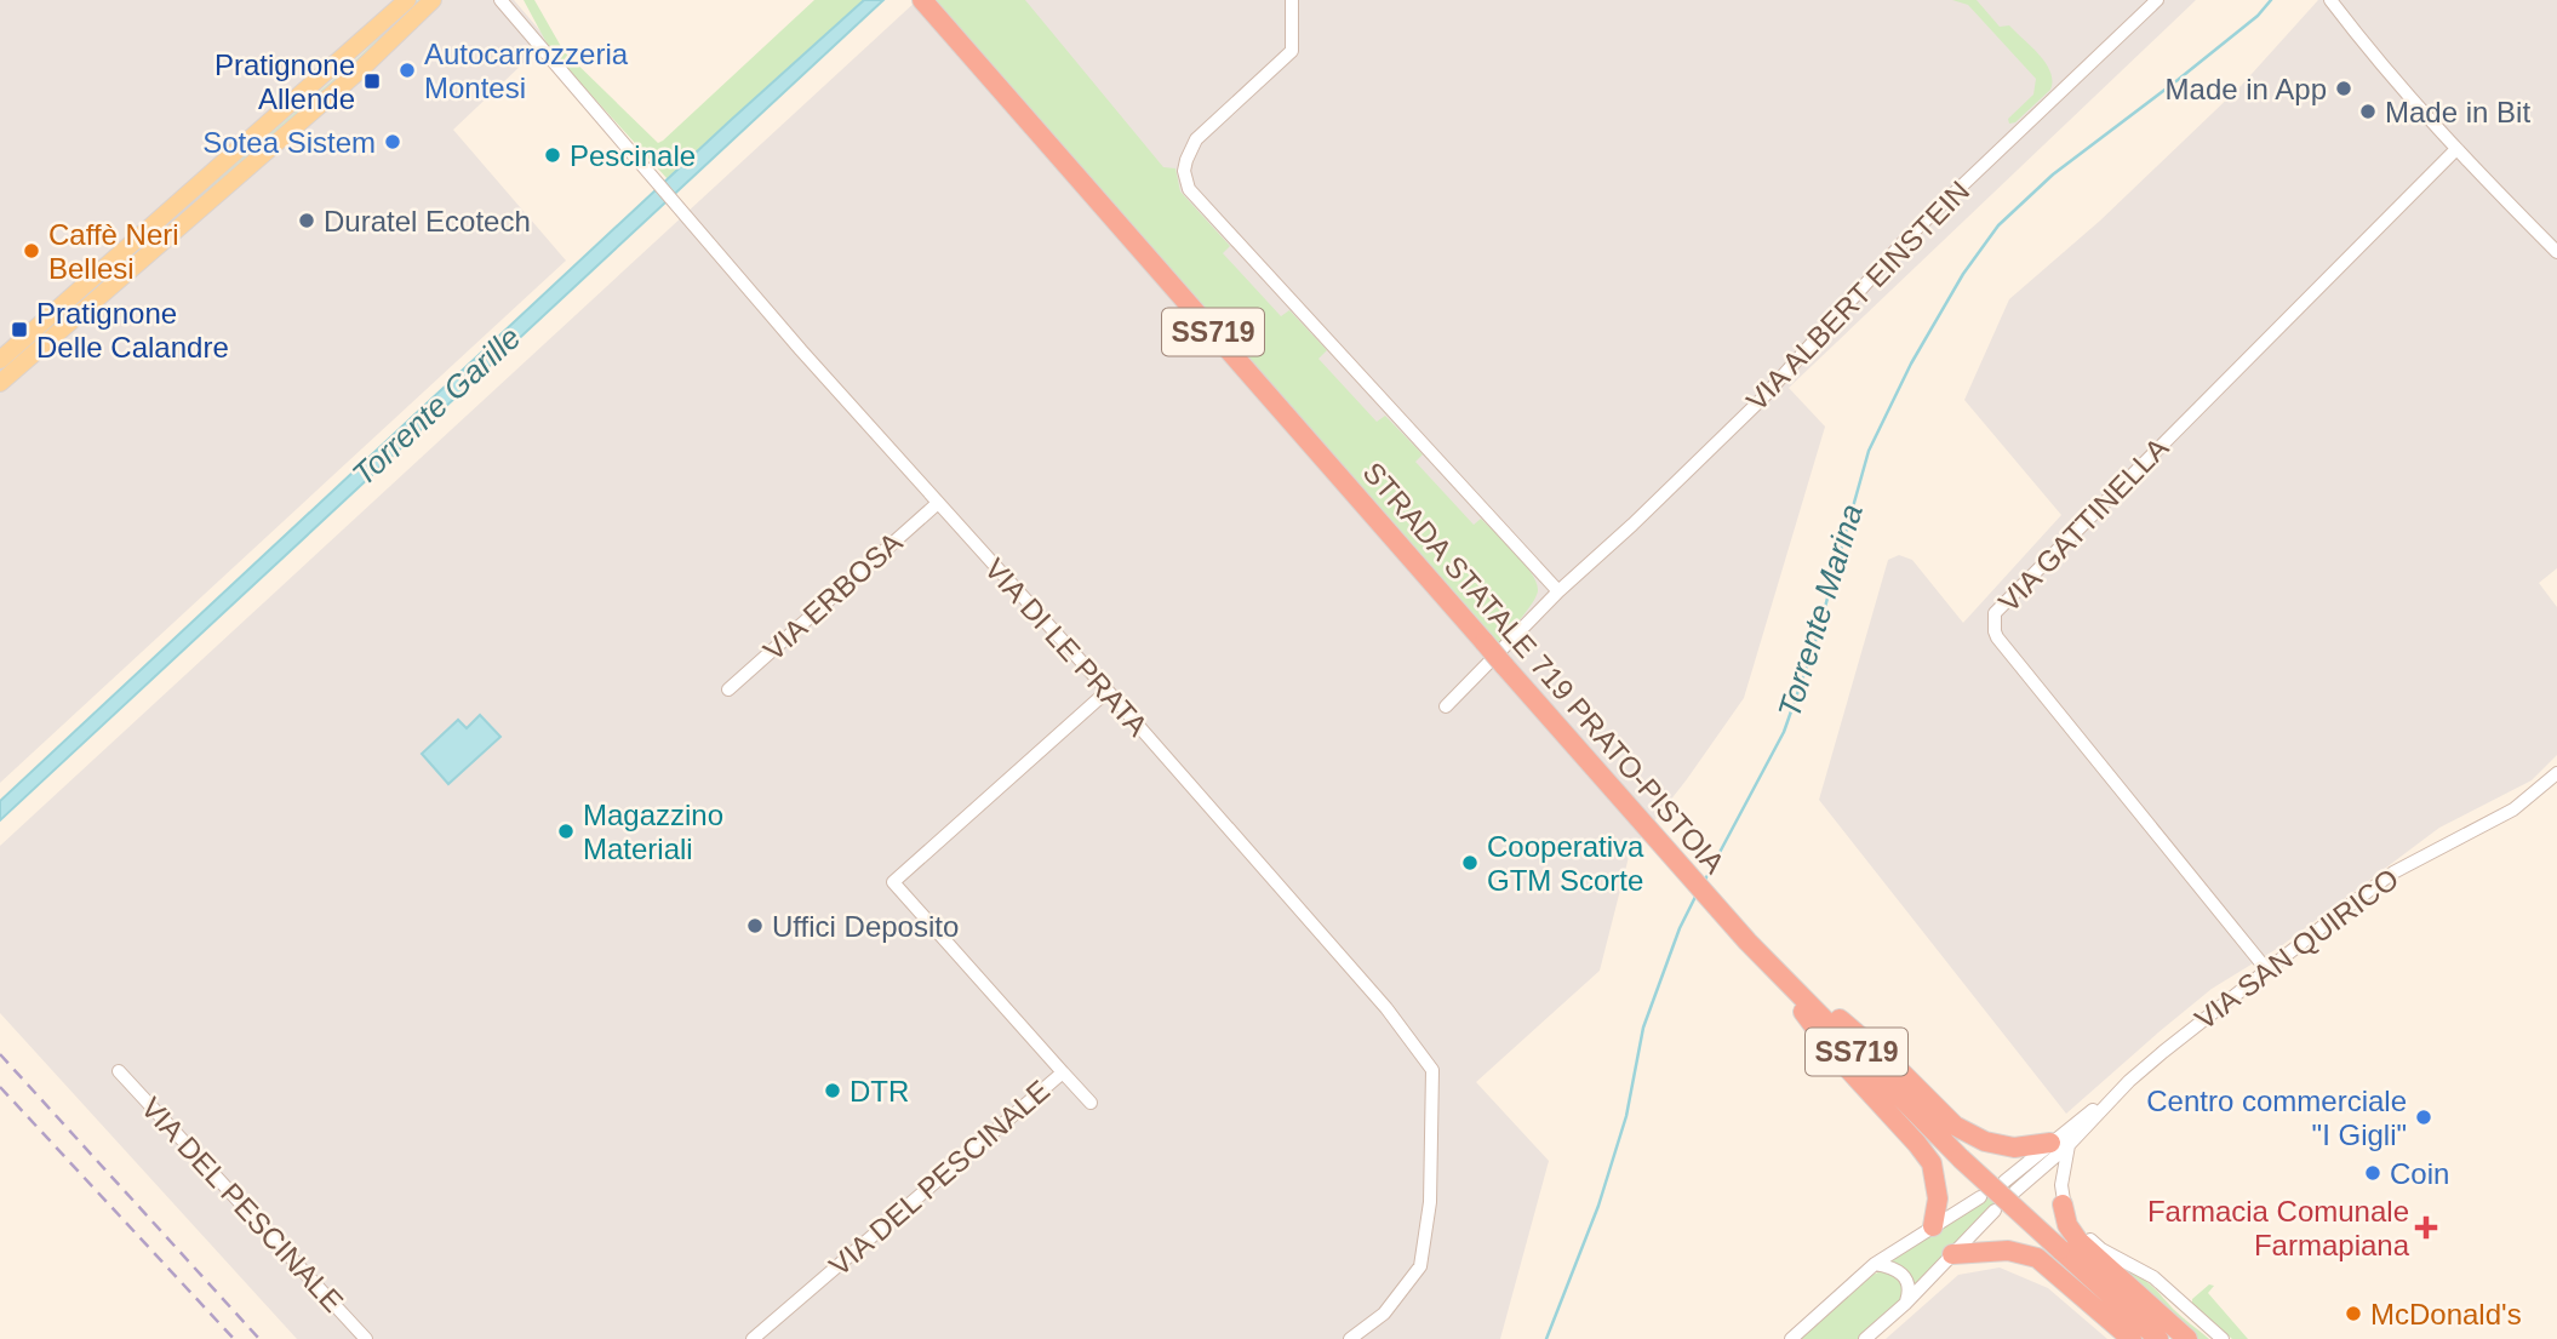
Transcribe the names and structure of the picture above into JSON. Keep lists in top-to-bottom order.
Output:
{
  "streets": {
    "highway": ["SS719", "STRADA STATALE 719 PRATO-PISTOIA"],
    "street": [
      "VIA ALBERT EINSTEIN",
      "VIA GATTINELLA",
      "VIA ERBOSA",
      "VIA DI LE PRATA",
      "VIA SAN QUIRICO",
      "VIA DEL PESCINALE"
    ]
  },
  "crossings": [
    ["VIA GATTINELLA", "VIA SAN QUIRICO"],
    ["VIA ERBOSA", "VIA DI LE PRATA"],
    ["VIA DI LE PRATA", "VIA DEL PESCINALE"]
  ],
  "water": ["Torrente Garille", "Torrente Marina"],
  "places": {
    "other": [
      "Autocarrozzeria Montesi",
      "Made in App",
      "Made in Bit",
      "Sotea Sistem",
      "Pescinale",
      "Duratel Ecotech",
      "Caffè Neri Bellesi",
      "Magazzino Materiali",
      "Cooperativa GTM Scorte",
      "Uffici Deposito",
      "DTR",
      "Centro commerciale \"I Gigli\"",
      "Coin",
      "McDonald's"
    ],
    "transit": ["Pratignone Allende", "Pratignone Delle Calandre"],
    "health": ["Farmacia Comunale Farmapiana"]
  }
}
